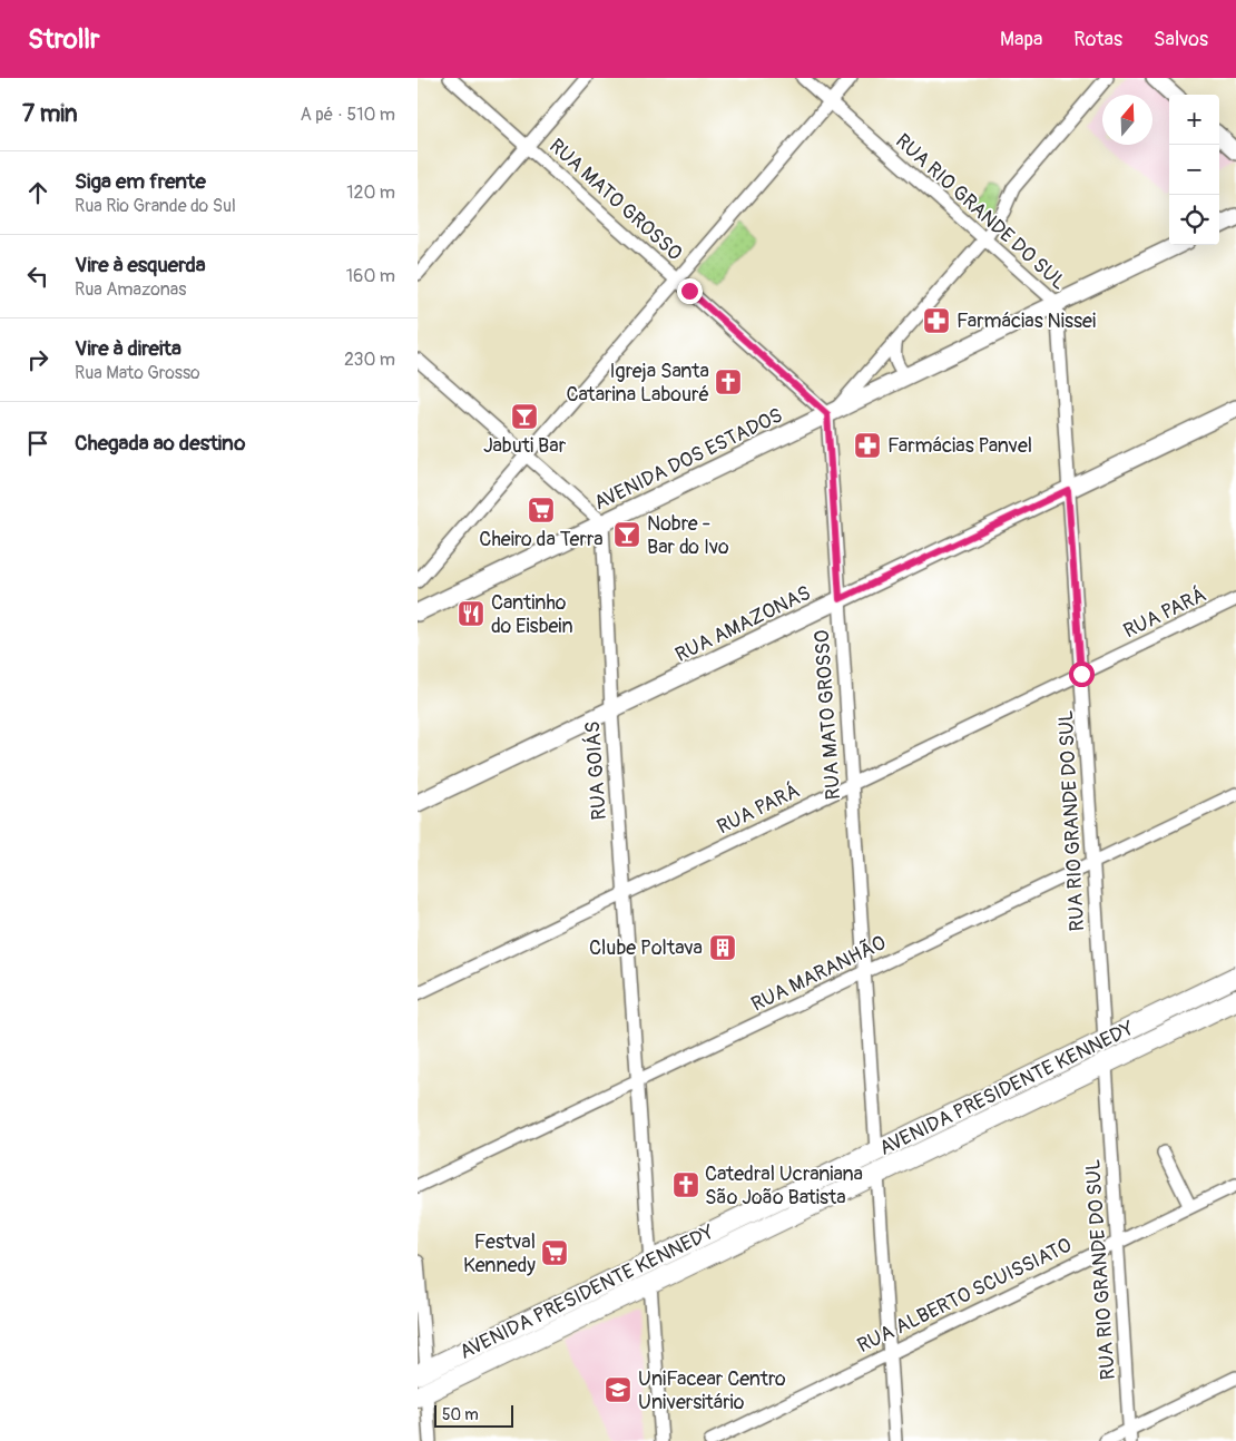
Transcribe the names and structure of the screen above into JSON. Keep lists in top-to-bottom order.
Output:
{
  "streets": {
    "main road": ["AVENIDA PRESIDENTE KENNEDY"],
    "street": [
      "RUA MATO GROSSO",
      "RUA RIO GRANDE DO SUL",
      "AVENIDA DOS ESTADOS",
      "RUA PARÁ",
      "RUA AMAZONAS",
      "RUA GOIÁS",
      "RUA MARANHÃO",
      "RUA ALBERTO SCUISSIATO"
    ]
  },
  "crossings": [
    ["RUA MATO GROSSO", "AVENIDA DOS ESTADOS"],
    ["RUA MATO GROSSO", "RUA PARÁ"],
    ["RUA MATO GROSSO", "RUA AMAZONAS"],
    ["RUA MATO GROSSO", "RUA MARANHÃO"],
    ["RUA MATO GROSSO", "AVENIDA PRESIDENTE KENNEDY"],
    ["RUA RIO GRANDE DO SUL", "AVENIDA DOS ESTADOS"],
    ["RUA RIO GRANDE DO SUL", "RUA PARÁ"],
    ["RUA RIO GRANDE DO SUL", "RUA AMAZONAS"],
    ["RUA RIO GRANDE DO SUL", "RUA MARANHÃO"],
    ["RUA RIO GRANDE DO SUL", "AVENIDA PRESIDENTE KENNEDY"],
    ["RUA RIO GRANDE DO SUL", "RUA ALBERTO SCUISSIATO"],
    ["AVENIDA DOS ESTADOS", "RUA GOIÁS"],
    ["RUA PARÁ", "RUA GOIÁS"],
    ["RUA AMAZONAS", "RUA GOIÁS"],
    ["RUA GOIÁS", "RUA MARANHÃO"],
    ["RUA GOIÁS", "AVENIDA PRESIDENTE KENNEDY"]
  ],
  "places": {
    "pharmacy": ["Farmácias Nissei", "Farmácias Panvel"],
    "church": ["Igreja Santa Catarina Labouré", "Catedral Ucraniana São João Batista"],
    "bar": ["Jabuti Bar", "Nobre - Bar do Ivo"],
    "supermarket": ["Cheiro da Terra", "Festval Kennedy"],
    "restaurant": ["Cantinho do Eisbein"],
    "building": ["Clube Poltava"],
    "school or university": ["UniFacear Centro Universitário"]
  },
  "scale_bar": "50 m",
  "north": "top",
  "page": {
    "header": "Strollr",
    "nav": ["Mapa", "Rotas", "Salvos"],
    "heading": ["7 min", "A pé · 510 m"],
    "map_buttons": ["+", "−"],
    "list": [
      ["Siga em frente", "Rua Rio Grande do Sul", "120 m"],
      ["Vire à esquerda", "Rua Amazonas", "160 m"],
      ["Vire à direita", "Rua Mato Grosso", "230 m"],
      "Chegada ao destino"
    ],
    "scale": "50 m"
  }
}
